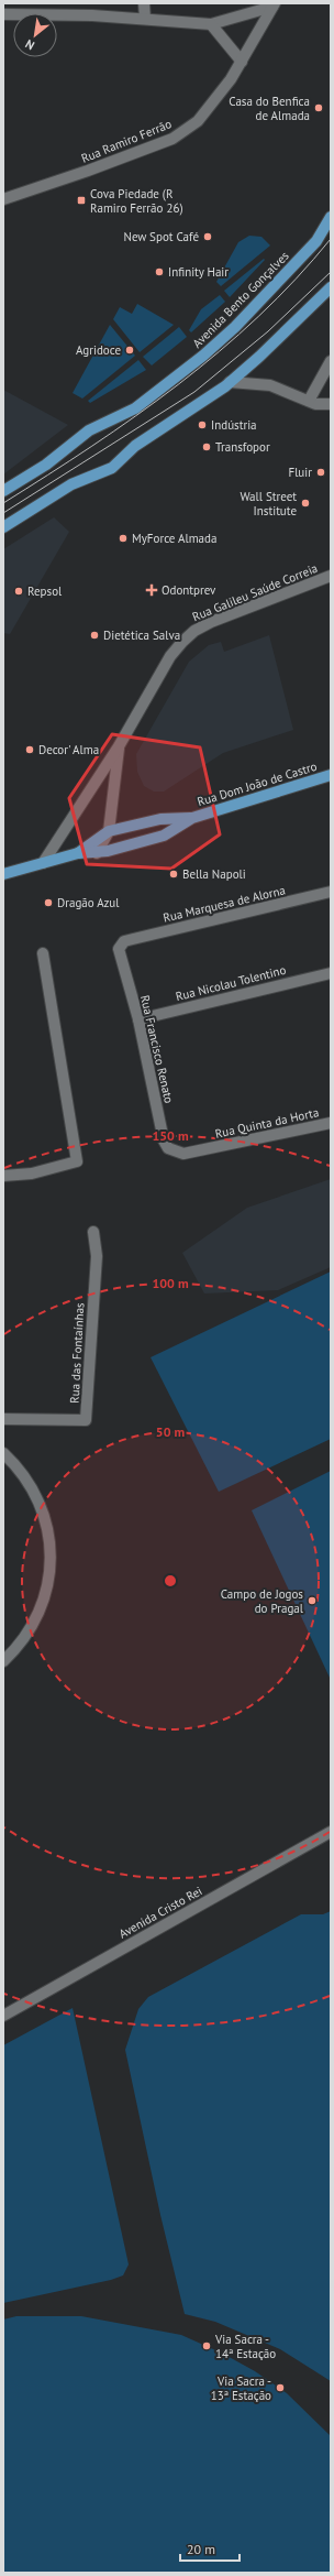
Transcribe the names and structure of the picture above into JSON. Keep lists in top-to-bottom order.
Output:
{
  "streets": {
    "main road": ["Avenida Bento Gonçalves", "Rua Dom João de Castro"],
    "street": [
      "Rua Ramiro Ferrão",
      "Rua Galileu Saúde Correia",
      "Rua Marquesa de Alorna",
      "Rua Nicolau Tolentino",
      "Rua Francisco Renato",
      "Rua Quinta da Horta",
      "Rua das Fontaínhas",
      "Avenida Cristo Rei"
    ]
  },
  "crossings": [
    ["Rua Galileu Saúde Correia", "Rua Dom João de Castro"],
    ["Rua Marquesa de Alorna", "Rua Francisco Renato"],
    ["Rua Nicolau Tolentino", "Rua Francisco Renato"],
    ["Rua Francisco Renato", "Rua Quinta da Horta"]
  ],
  "places": {
    "other": [
      "Casa do Benfica de Almada",
      "New Spot Café",
      "Infinity Hair",
      "Agridoce",
      "Indústria",
      "Transfopor",
      "Fluir",
      "Wall Street Institute",
      "MyForce Almada",
      "Repsol",
      "Dietética Salva",
      "Decor' Alma",
      "Bella Napoli",
      "Dragão Azul",
      "Campo de Jogos do Pragal",
      "Via Sacra - 14ª Estação",
      "Via Sacra - 13ª Estação"
    ],
    "transit": ["Cova Piedade (R Ramiro Ferrão 26)"],
    "health": ["Odontprev"]
  },
  "scale_bar": "20 m",
  "north": "bottom left",
  "rings": ["150 m", "100 m", "50 m"]
}
